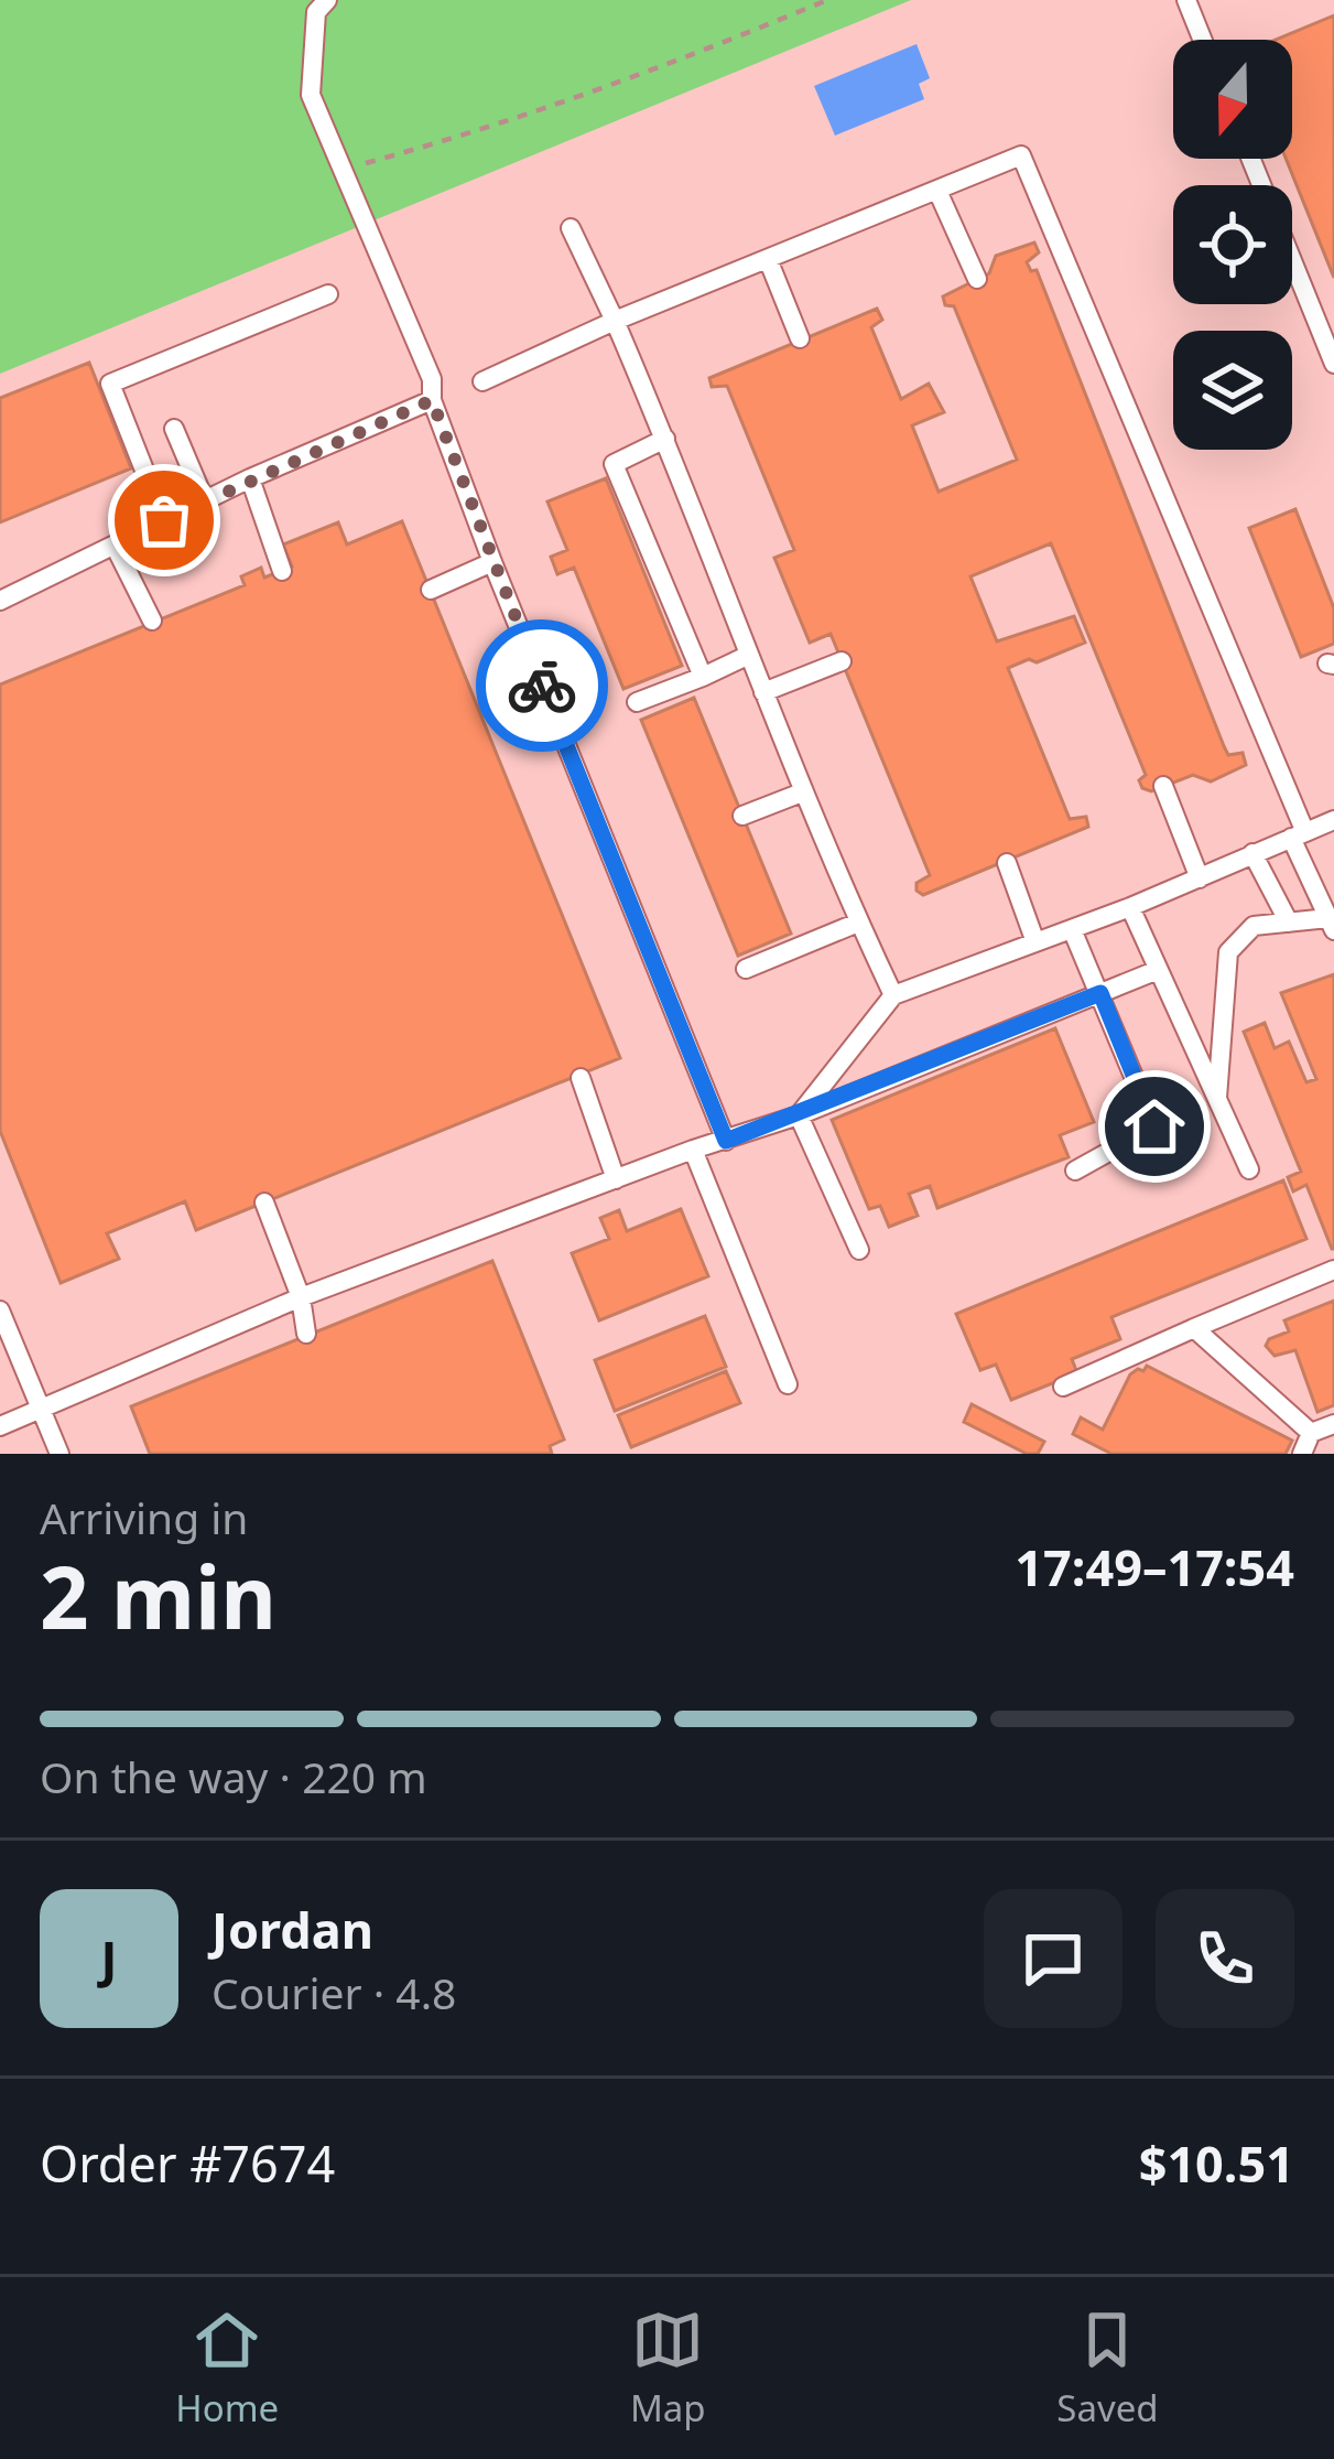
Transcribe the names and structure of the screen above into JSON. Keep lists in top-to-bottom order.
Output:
{
  "north": "bottom",
  "page": {
    "heading": ["2 min", "Arriving in", "17:49–17:54"],
    "panel": [
      "Jordan",
      "Courier · 4.8",
      "Order #7674",
      "$10.51"
    ],
    "bar": "On the way · 220 m",
    "round": "J",
    "tabs": ["Home", "Map", "Saved"]
  }
}
